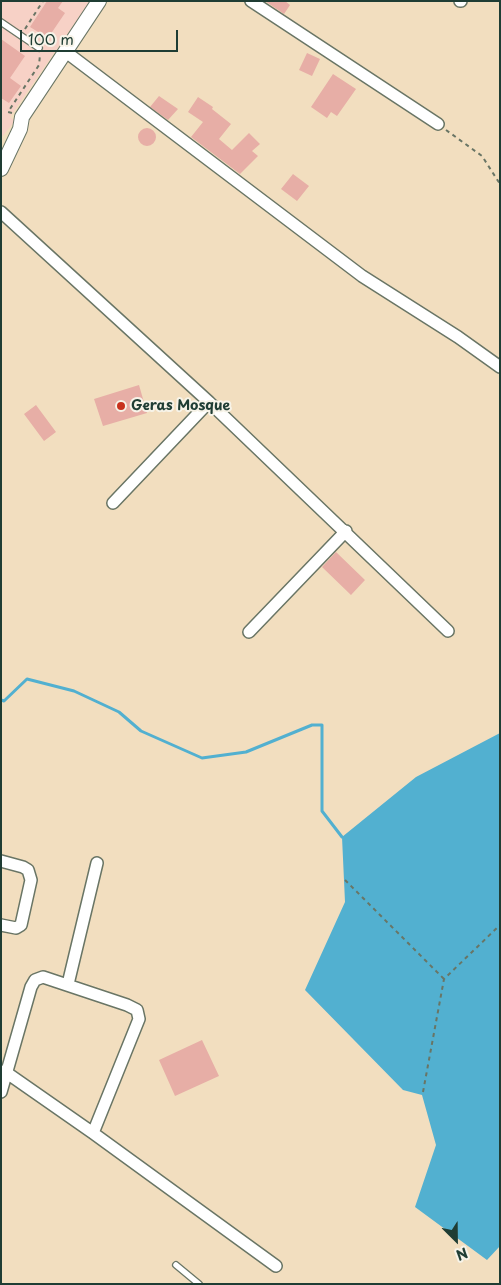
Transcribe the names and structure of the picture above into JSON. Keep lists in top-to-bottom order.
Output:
{
  "places": ["Geras Mosque"],
  "scale_bar": "100 m",
  "north": "bottom right"
}
